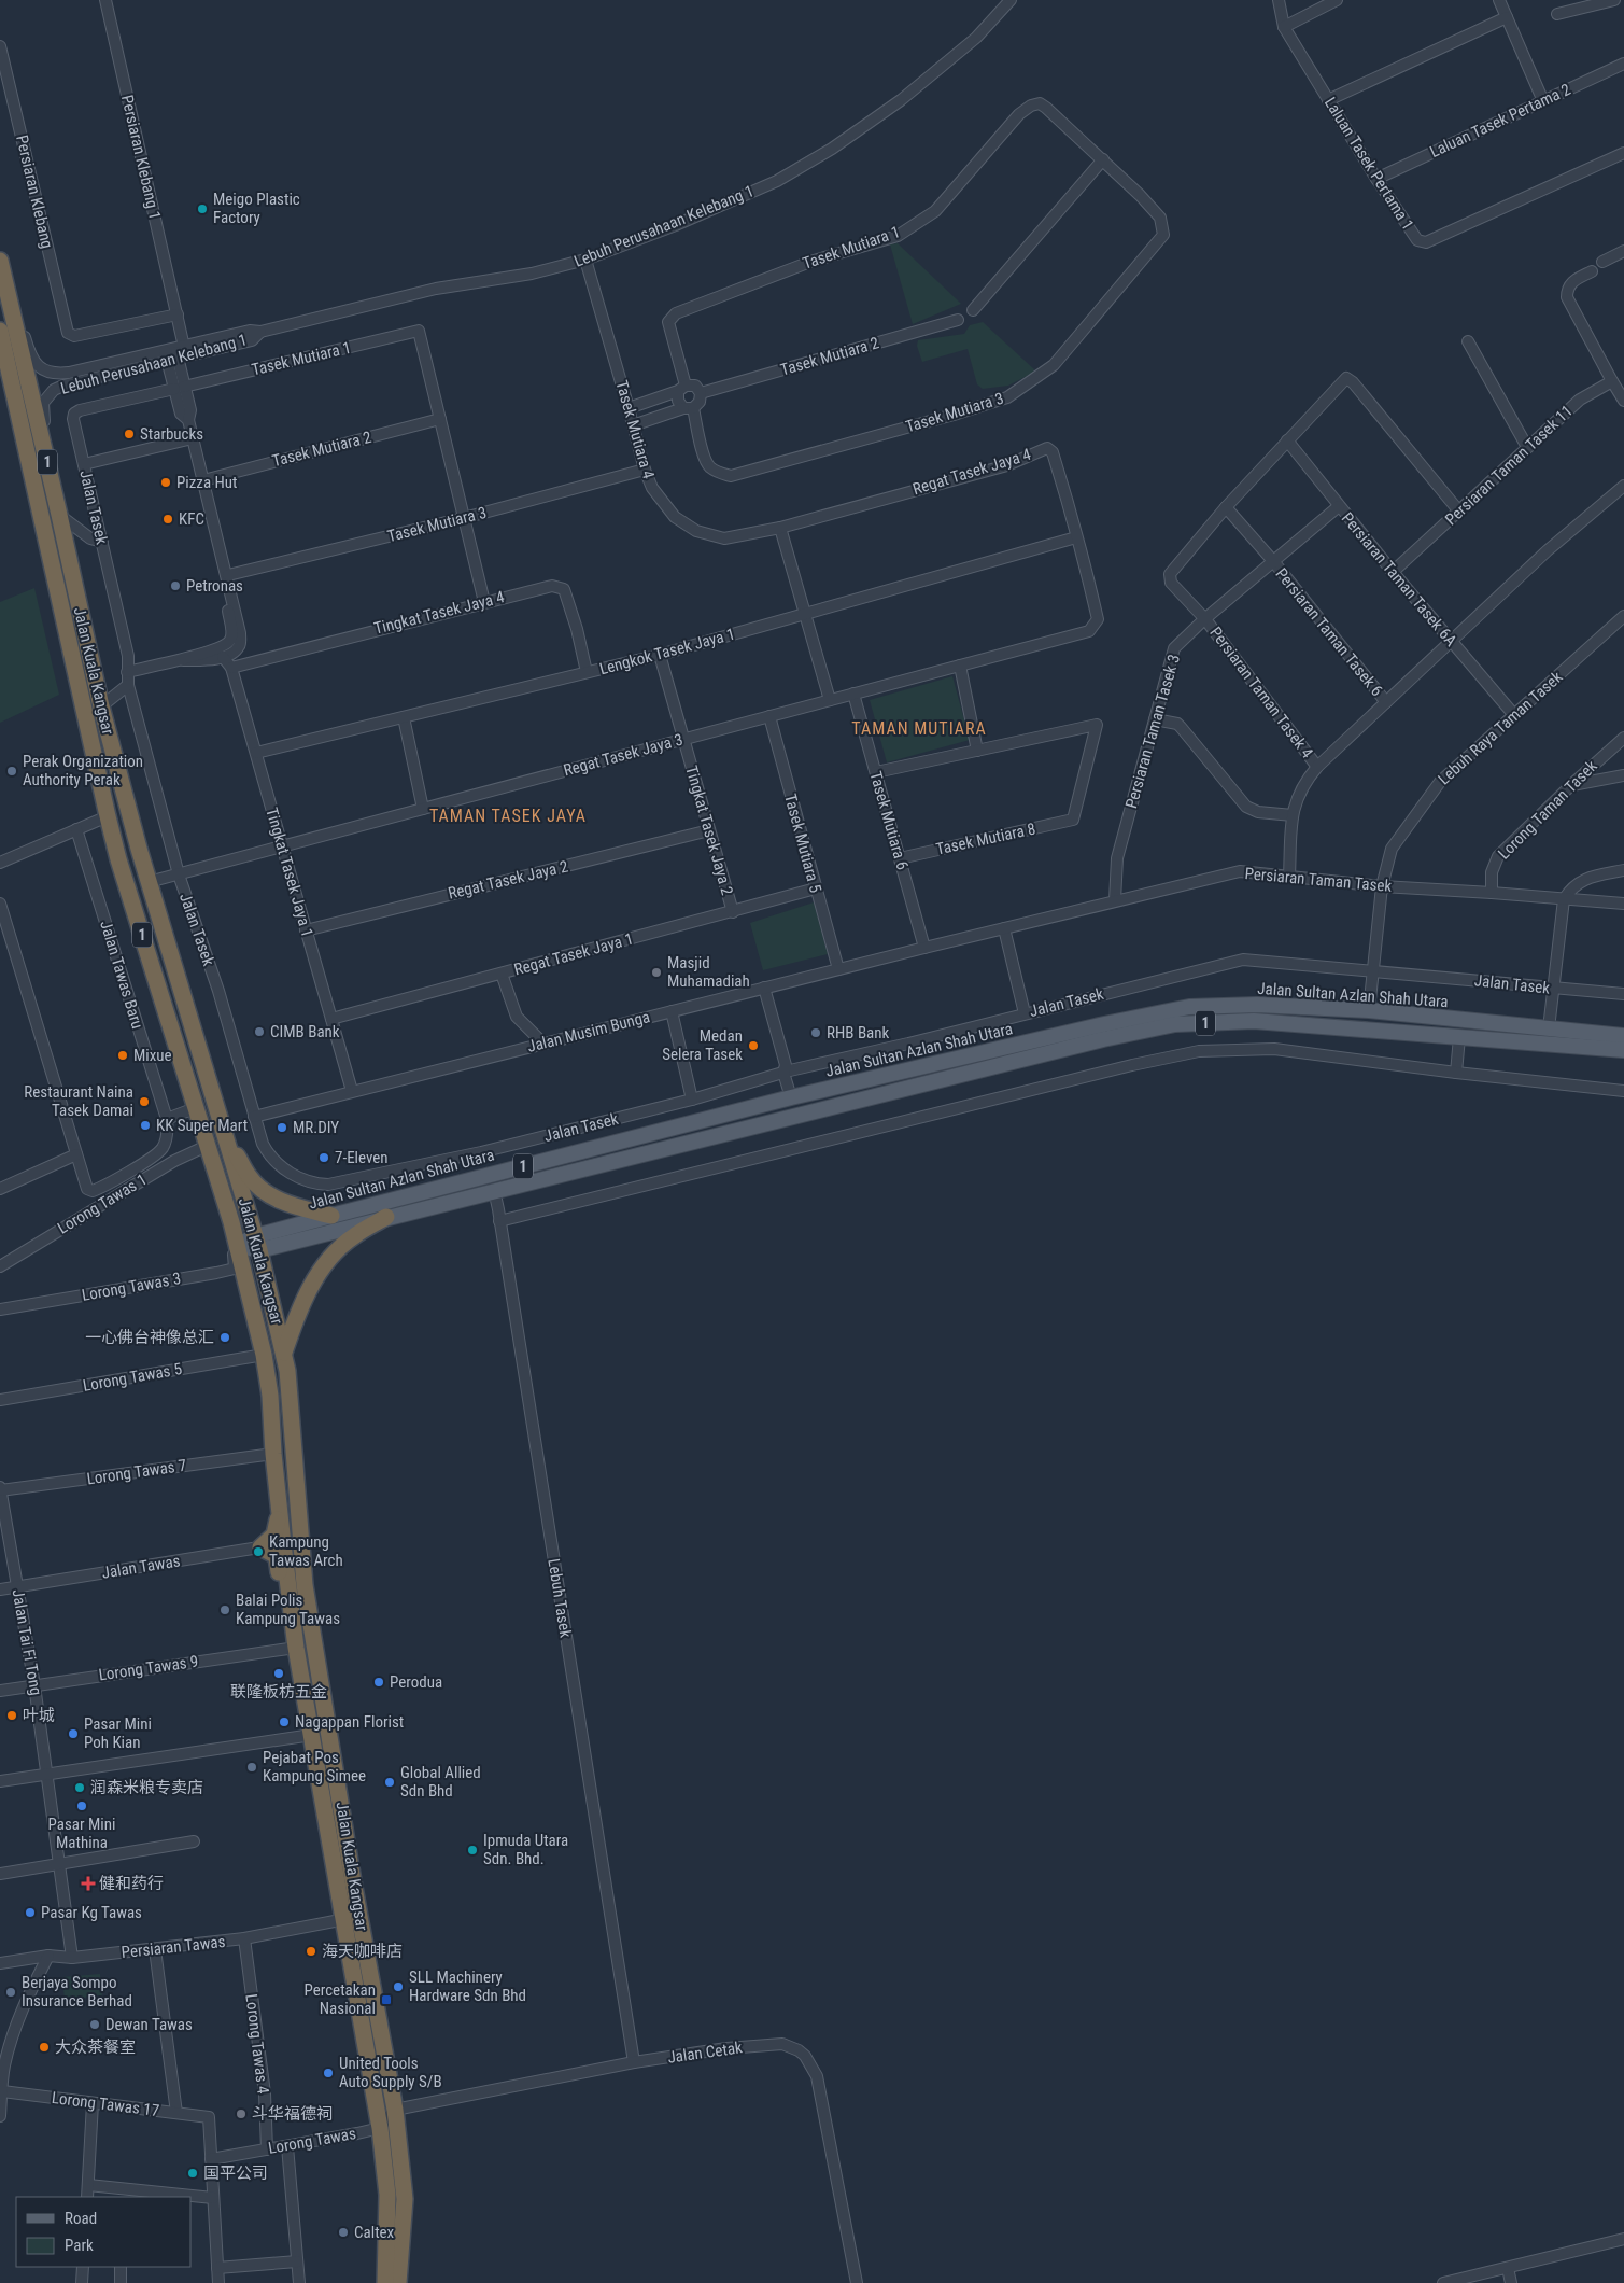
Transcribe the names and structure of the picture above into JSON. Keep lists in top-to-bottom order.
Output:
{
  "streets": {
    "highway": ["1", "Jalan Kuala Kangsar"],
    "main road": ["Jalan Sultan Azlan Shah Utara"],
    "street": [
      "Laluan Tasek Pertama 2",
      "Persiaran Klebang 1",
      "Laluan Tasek Pertama 1",
      "Persiaran Klebang",
      "Lebuh Perusahaan Kelebang 1",
      "Tasek Mutiara 1",
      "Tasek Mutiara 2",
      "Tasek Mutiara 3",
      "Tasek Mutiara 4",
      "Persiaran Taman Tasek 11",
      "Regat Tasek Jaya 4",
      "Jalan Tasek",
      "Persiaran Taman Tasek 6A",
      "Tingkat Tasek Jaya 4",
      "Persiaran Taman Tasek 6",
      "Lengkok Tasek Jaya 1",
      "Persiaran Taman Tasek 4",
      "Lebuh Raya Taman Tasek",
      "Persiaran Taman Tasek 3",
      "Regat Tasek Jaya 3",
      "Lorong Taman Tasek",
      "Tasek Mutiara 6",
      "Tingkat Tasek Jaya 2",
      "Tasek Mutiara 8",
      "Tasek Mutiara 5",
      "Tingkat Tasek Jaya 1",
      "Regat Tasek Jaya 2",
      "Persiaran Taman Tasek",
      "Regat Tasek Jaya 1",
      "Jalan Tawas Baru",
      "Jalan Musim Bunga",
      "Lorong Tawas 1",
      "Lorong Tawas 3",
      "Lorong Tawas 5",
      "Lorong Tawas 7",
      "Jalan Tawas",
      "Lebuh Tasek",
      "Jalan Tai Fi Tong",
      "Lorong Tawas 9",
      "Persiaran Tawas",
      "Lorong Tawas 4",
      "Jalan Cetak",
      "Lorong Tawas 17",
      "Lorong Tawas"
    ]
  },
  "crossings": [
    ["Laluan Tasek Pertama 2", "Laluan Tasek Pertama 1"],
    ["Persiaran Klebang 1", "Persiaran Klebang"],
    ["Persiaran Klebang 1", "Lebuh Perusahaan Kelebang 1"],
    ["Persiaran Klebang 1", "Tasek Mutiara 1"],
    ["Lebuh Perusahaan Kelebang 1", "Tasek Mutiara 4"],
    ["Lebuh Perusahaan Kelebang 1", "Jalan Kuala Kangsar"],
    ["Tasek Mutiara 1", "Tasek Mutiara 2"],
    ["Tasek Mutiara 1", "Tasek Mutiara 3"],
    ["Tasek Mutiara 1", "Jalan Tasek"],
    ["Tasek Mutiara 2", "Tasek Mutiara 3"],
    ["Tasek Mutiara 3", "Tasek Mutiara 4"],
    ["Tasek Mutiara 4", "Regat Tasek Jaya 4"],
    ["Persiaran Taman Tasek 11", "Persiaran Taman Tasek 6A"],
    ["Regat Tasek Jaya 4", "Lengkok Tasek Jaya 1"],
    ["Regat Tasek Jaya 4", "Regat Tasek Jaya 3"],
    ["Jalan Tasek", "Lebuh Raya Taman Tasek"],
    ["Jalan Tasek", "Regat Tasek Jaya 3"],
    ["Jalan Tasek", "Jalan Musim Bunga"],
    ["Persiaran Taman Tasek 6A", "Lebuh Raya Taman Tasek"],
    ["Persiaran Taman Tasek 6A", "Persiaran Taman Tasek 3"],
    ["Tingkat Tasek Jaya 4", "Lengkok Tasek Jaya 1"],
    ["Tingkat Tasek Jaya 4", "Tingkat Tasek Jaya 1"],
    ["Persiaran Taman Tasek 6", "Persiaran Taman Tasek 4"],
    ["Persiaran Taman Tasek 6", "Persiaran Taman Tasek 3"],
    ["Lengkok Tasek Jaya 1", "Tingkat Tasek Jaya 2"],
    ["Lengkok Tasek Jaya 1", "Tingkat Tasek Jaya 1"],
    ["Jalan Kuala Kangsar", "Regat Tasek Jaya 3"],
    ["Jalan Kuala Kangsar", "Jalan Sultan Azlan Shah Utara"],
    ["Jalan Kuala Kangsar", "Lorong Tawas 1"],
    ["Jalan Kuala Kangsar", "Lorong Tawas 3"],
    ["Jalan Kuala Kangsar", "Lorong Tawas 5"],
    ["Jalan Kuala Kangsar", "Lorong Tawas 7"],
    ["Jalan Kuala Kangsar", "Jalan Tawas"],
    ["Jalan Kuala Kangsar", "Lorong Tawas 9"],
    ["Jalan Kuala Kangsar", "Persiaran Tawas"],
    ["Jalan Kuala Kangsar", "Jalan Cetak"],
    ["Jalan Kuala Kangsar", "Lorong Tawas"],
    ["Persiaran Taman Tasek 4", "Persiaran Taman Tasek 3"],
    ["Lebuh Raya Taman Tasek", "Persiaran Taman Tasek"],
    ["Lebuh Raya Taman Tasek", "Jalan Sultan Azlan Shah Utara"],
    ["Persiaran Taman Tasek 3", "Persiaran Taman Tasek"],
    ["Regat Tasek Jaya 3", "Tasek Mutiara 6"],
    ["Regat Tasek Jaya 3", "Tingkat Tasek Jaya 2"],
    ["Regat Tasek Jaya 3", "Tasek Mutiara 5"],
    ["Regat Tasek Jaya 3", "Tingkat Tasek Jaya 1"],
    ["Lorong Taman Tasek", "Persiaran Taman Tasek"],
    ["Tasek Mutiara 6", "Tasek Mutiara 8"],
    ["Tasek Mutiara 6", "Persiaran Taman Tasek"],
    ["Tasek Mutiara 6", "Jalan Musim Bunga"],
    ["Tingkat Tasek Jaya 2", "Regat Tasek Jaya 2"],
    ["Tingkat Tasek Jaya 2", "Regat Tasek Jaya 1"],
    ["Tasek Mutiara 5", "Regat Tasek Jaya 1"],
    ["Tasek Mutiara 5", "Jalan Musim Bunga"],
    ["Tingkat Tasek Jaya 1", "Regat Tasek Jaya 2"],
    ["Tingkat Tasek Jaya 1", "Regat Tasek Jaya 1"],
    ["Tingkat Tasek Jaya 1", "Jalan Musim Bunga"],
    ["Persiaran Taman Tasek", "Jalan Musim Bunga"],
    ["Jalan Sultan Azlan Shah Utara", "Lorong Tawas 3"],
    ["Jalan Sultan Azlan Shah Utara", "Lebuh Tasek"],
    ["Lorong Tawas 7", "Jalan Tai Fi Tong"],
    ["Jalan Tawas", "Jalan Tai Fi Tong"],
    ["Lebuh Tasek", "Jalan Cetak"],
    ["Jalan Tai Fi Tong", "Lorong Tawas 9"],
    ["Jalan Tai Fi Tong", "Persiaran Tawas"],
    ["Persiaran Tawas", "Lorong Tawas 4"],
    ["Lorong Tawas 4", "Lorong Tawas"],
    ["Lorong Tawas 17", "Lorong Tawas"]
  ],
  "districts": ["TAMAN MUTIARA", "TAMAN TASEK JAYA"],
  "places": {
    "other": [
      "Meigo Plastic Factory",
      "Starbucks",
      "Pizza Hut",
      "KFC",
      "Petronas",
      "Perak Organization Authority Perak",
      "Masjid Muhamadiah",
      "CIMB Bank",
      "RHB Bank",
      "Medan Selera Tasek",
      "Mixue",
      "Restaurant Naina Tasek Damai",
      "KK Super Mart",
      "MR.DIY",
      "7-Eleven",
      "一心佛台神像总汇",
      "Kampung Tawas Arch",
      "Balai Polis Kampung Tawas",
      "联隆板枋五金",
      "Perodua",
      "叶城",
      "Nagappan Florist",
      "Pasar Mini Poh Kian",
      "Pejabat Pos Kampung Simee",
      "Global Allied Sdn Bhd",
      "润森米粮专卖店",
      "Pasar Mini Mathina",
      "Ipmuda Utara Sdn. Bhd.",
      "Pasar Kg Tawas",
      "海天咖啡店",
      "SLL Machinery Hardware Sdn Bhd",
      "Berjaya Sompo Insurance Berhad",
      "Dewan Tawas",
      "大众茶餐室",
      "United Tools Auto Supply S/B",
      "斗华福德祠",
      "国平公司",
      "Caltex"
    ],
    "health": ["健和药行"],
    "transit": ["Percetakan Nasional"]
  },
  "legend": ["Road", "Park"]
}
